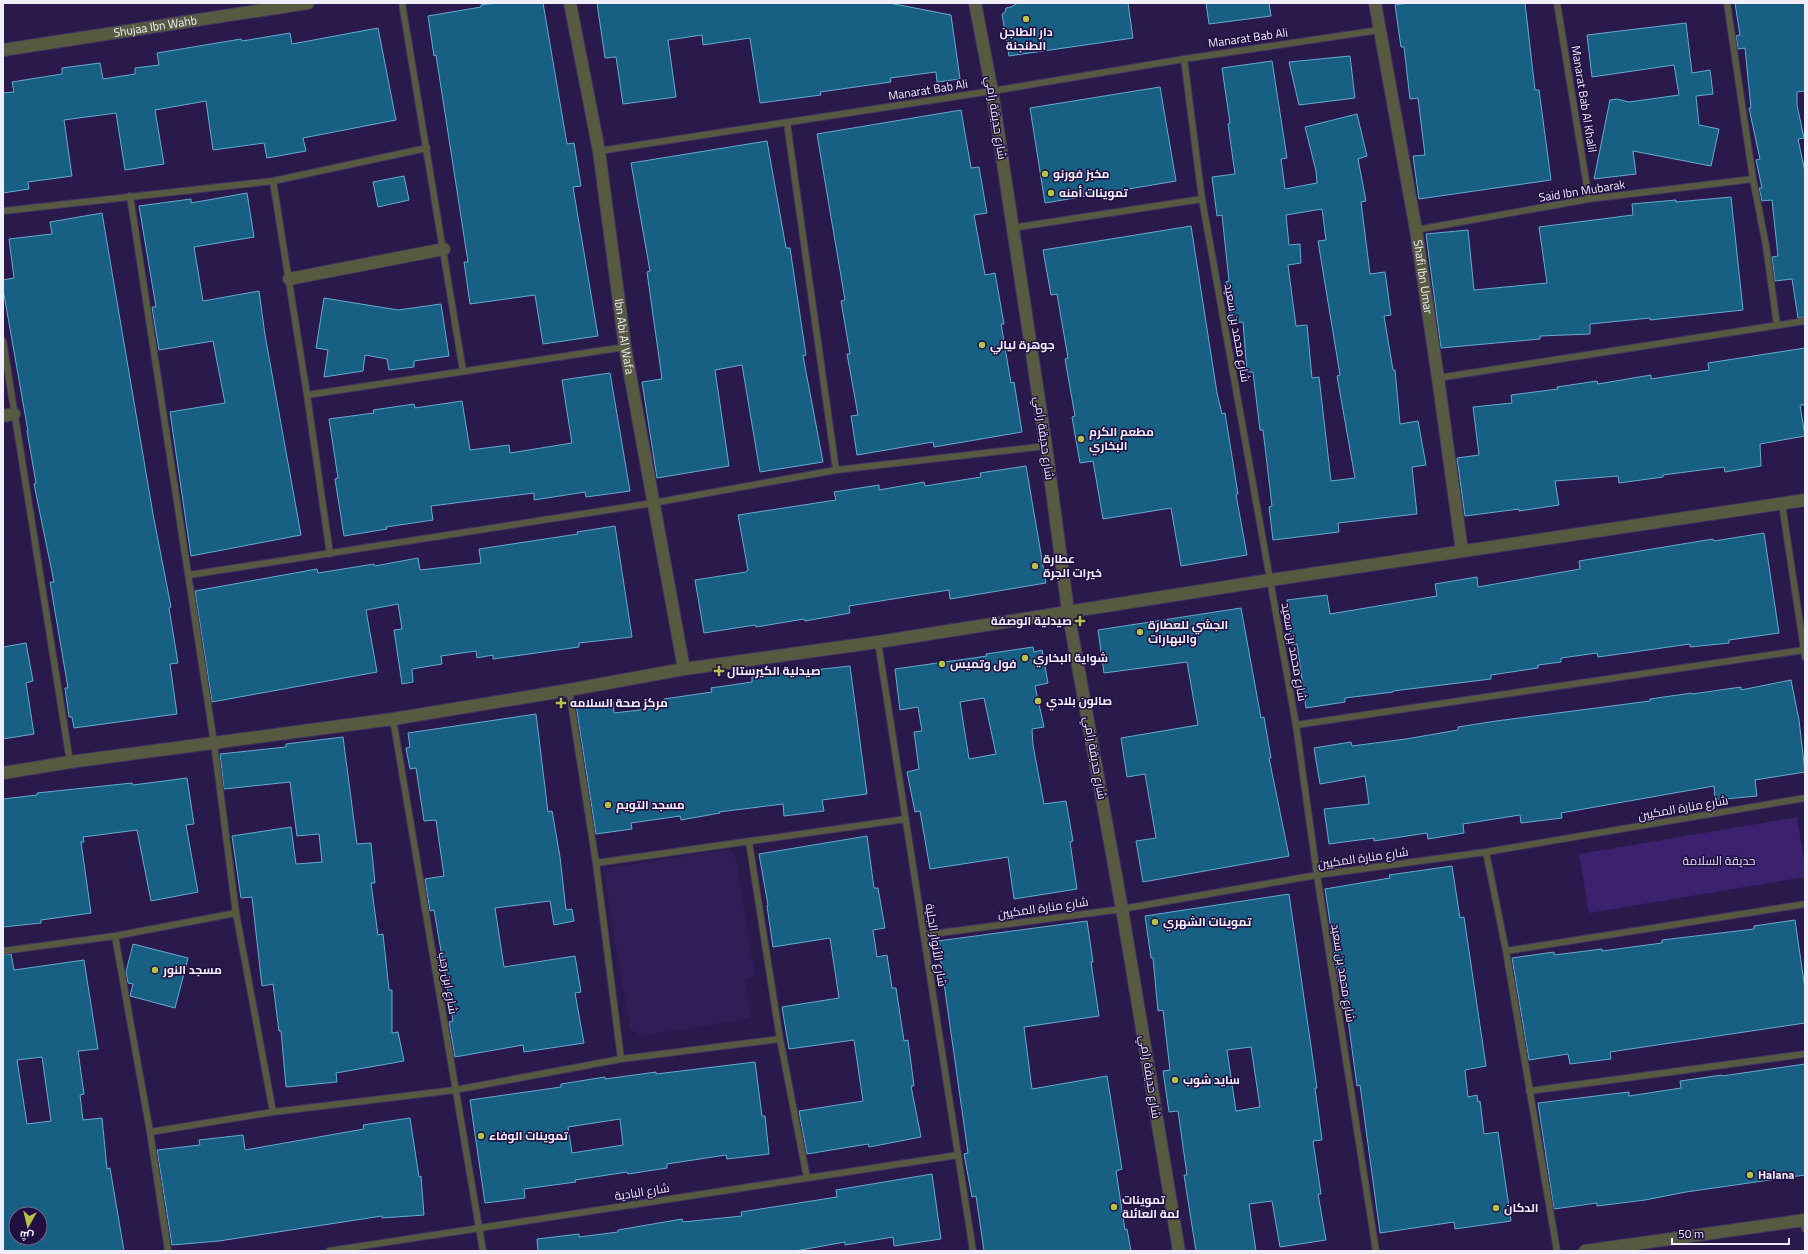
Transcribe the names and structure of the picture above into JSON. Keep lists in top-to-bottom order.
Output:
{
  "streets": {
    "street": [
      "Shujaa Ibn Wahb",
      "شارع حديقة رامي",
      "Shafi Ibn Umar",
      "Ibn Abi Al Wafa"
    ],
    "lane": [
      "Manarat Bab Ali",
      "Manarat Bab Al Khalil",
      "Said Ibn Mubarak",
      "شارع محمد بن سعيد",
      "شارع منارة المكيين",
      "شارع الأنوار الجلية",
      "شارع ابن رجب",
      "شارع البادية"
    ]
  },
  "crossings": [
    ["Manarat Bab Ali", "شارع حديقة رامي"],
    ["Manarat Bab Ali", "Shafi Ibn Umar"],
    ["Manarat Bab Ali", "شارع محمد بن سعيد"],
    ["Manarat Bab Ali", "Ibn Abi Al Wafa"],
    ["Manarat Bab Al Khalil", "Said Ibn Mubarak"],
    ["شارع حديقة رامي", "شارع منارة المكيين"],
    ["Said Ibn Mubarak", "Shafi Ibn Umar"],
    ["شارع محمد بن سعيد", "شارع منارة المكيين"],
    ["شارع منارة المكيين", "شارع الأنوار الجلية"],
    ["شارع الأنوار الجلية", "شارع البادية"],
    ["شارع ابن رجب", "شارع البادية"]
  ],
  "parks": ["حديقة السلامة"],
  "places": {
    "other": [
      "دار الطاجن الطنجنة",
      "مخبز فورنو",
      "تموينات أمنه",
      "جوهرة ليالي",
      "مطعم الكرم البخاري",
      "عطارة خيرات الجرة",
      "الجشي للعطارة والبهارات",
      "شواية البخاري",
      "فول وتميس",
      "صالون بلادي",
      "مسجد التويم",
      "تموينات الشهري",
      "مسجد النور",
      "سايد شوب",
      "تموينات الوفاء",
      "Halana",
      "تموينات لمة العائلة",
      "الدكان"
    ],
    "health": ["صيدلية الوصفة", "صيدلية الكيرستال", "مركز صحة السلامه"]
  },
  "scale_bar": "50 m",
  "north": "bottom"
}
